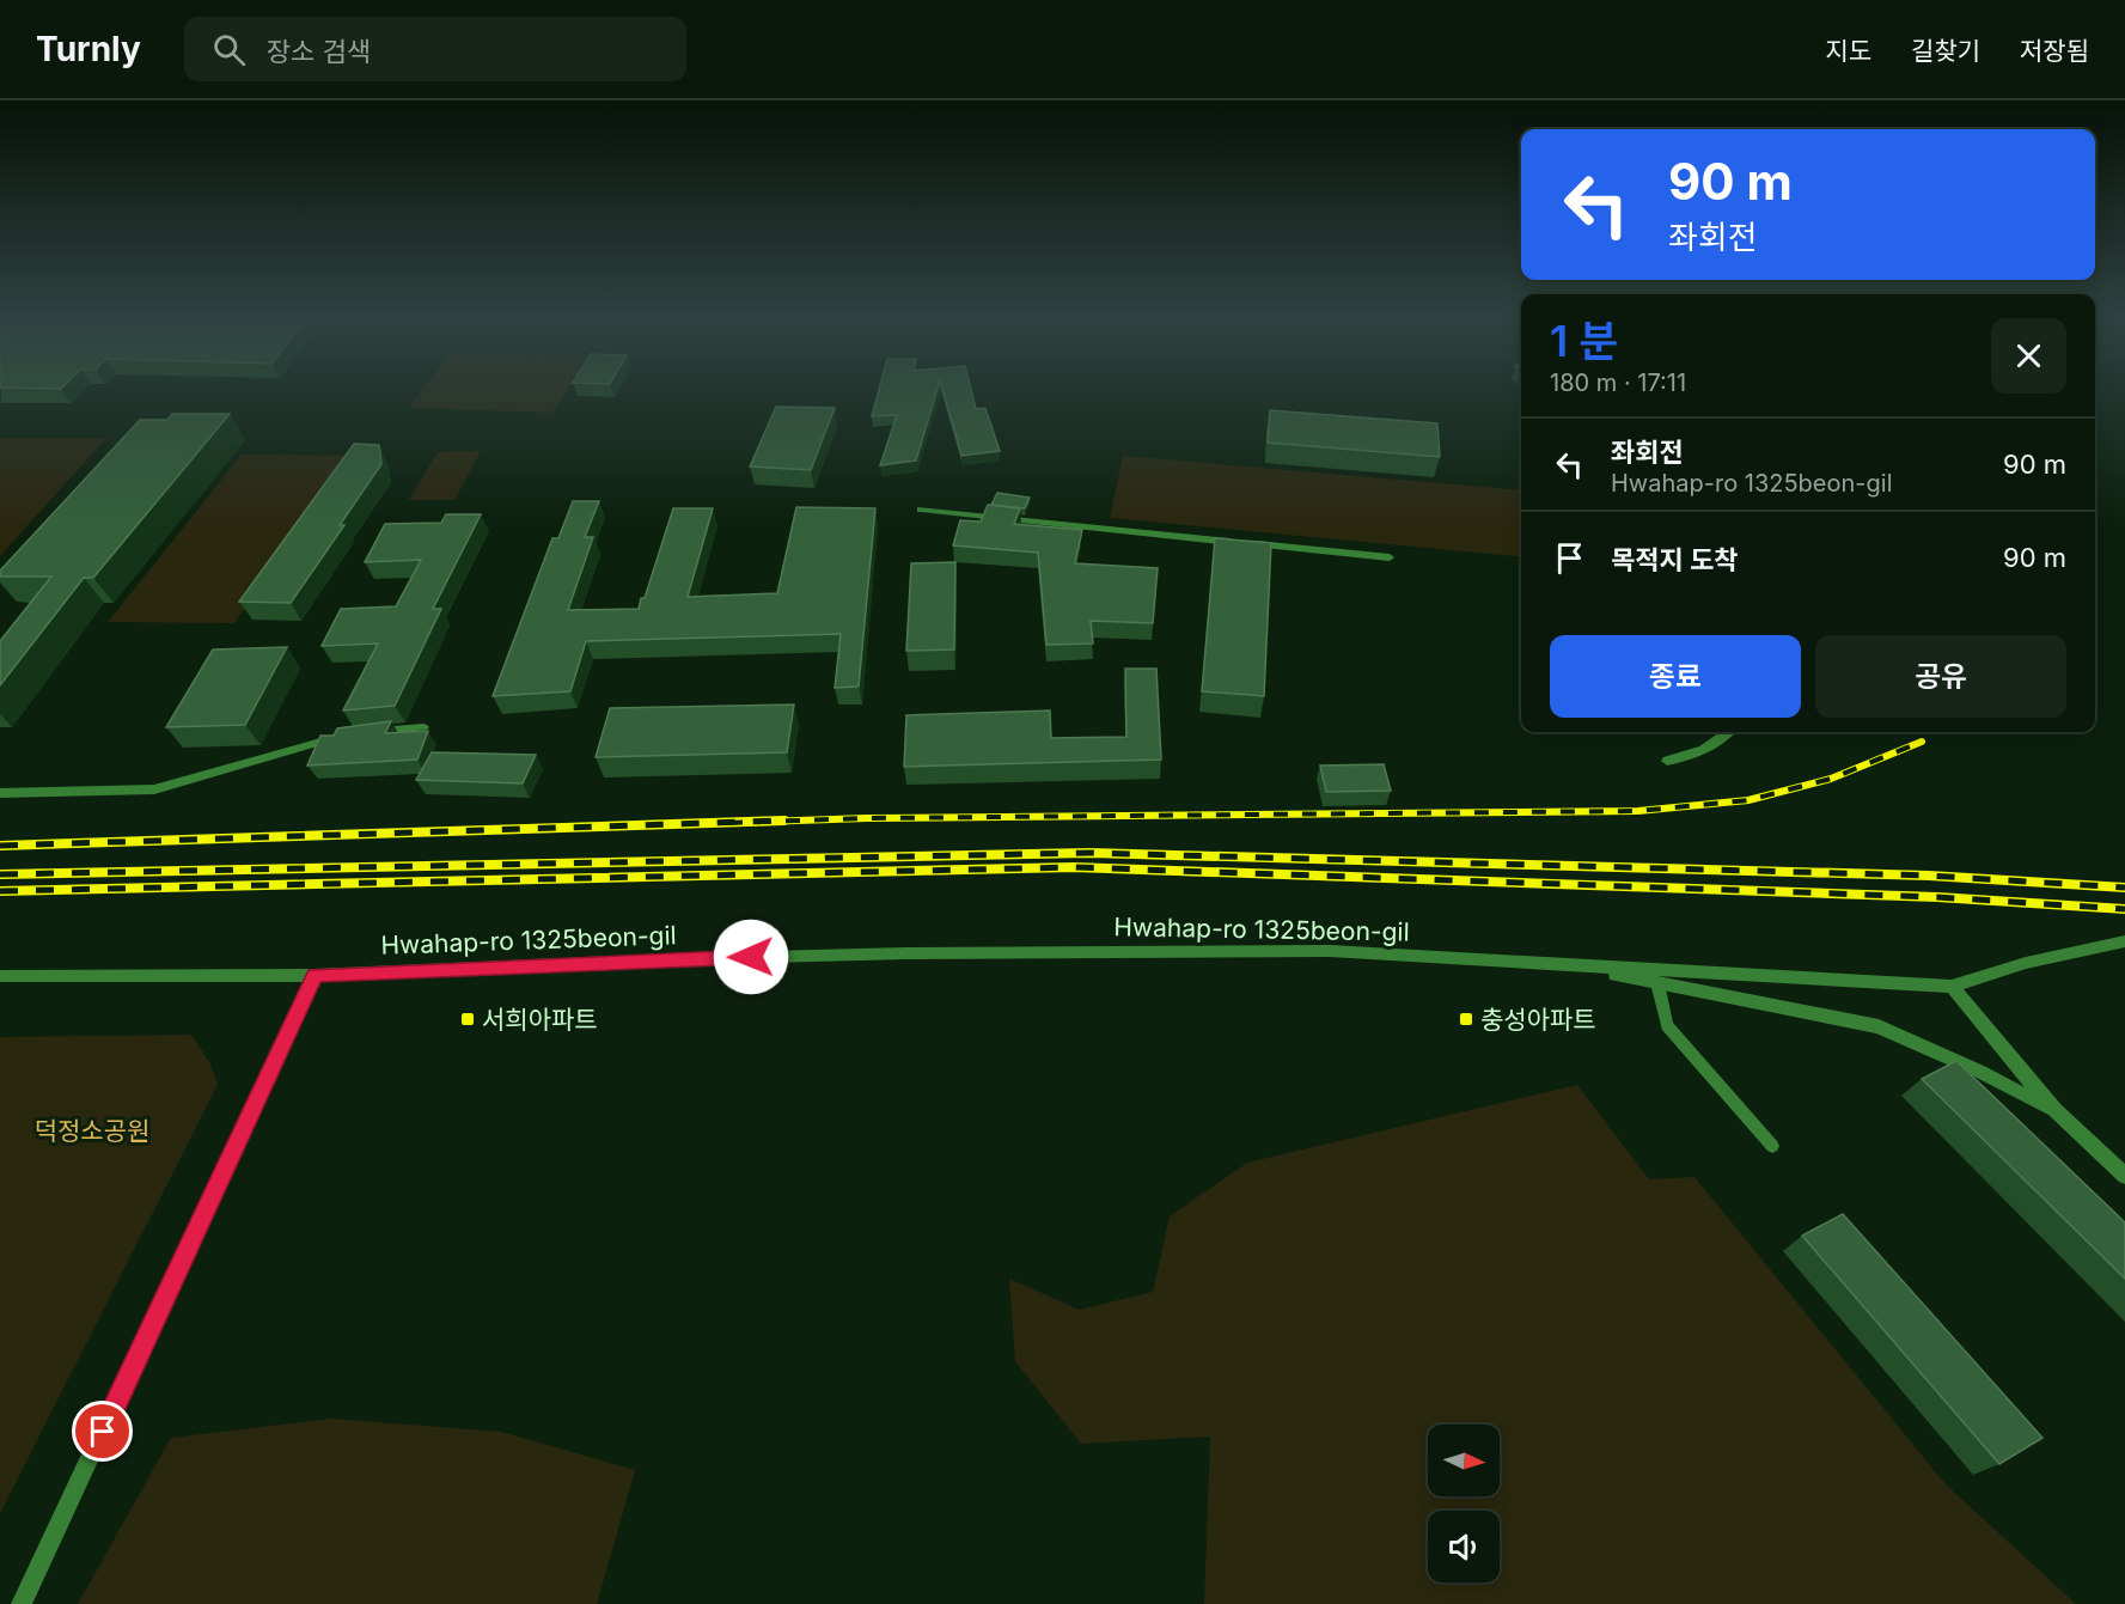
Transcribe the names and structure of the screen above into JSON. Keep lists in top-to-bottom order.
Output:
{
  "streets": {
    "street": ["Hwahap-ro 1325beon-gil"]
  },
  "parks": ["덕정소공원"],
  "places": {
    "transit": ["서희아파트", "충성아파트"]
  },
  "north": "right",
  "page": {
    "header": "Turnly",
    "search": "장소 검색",
    "nav": ["지도", "길찾기", "저장됨"],
    "turn": ["90 m", "좌회전"],
    "heading": ["1 분", "180 m · 17:11"],
    "list": [
      {
        "name": "좌회전",
        "note": "Hwahap-ro 1325beon-gil",
        "value": "90 m"
      },
      {
        "name": "목적지 도착",
        "value": "90 m"
      }
    ],
    "buttons": ["종료", "공유"]
  }
}
